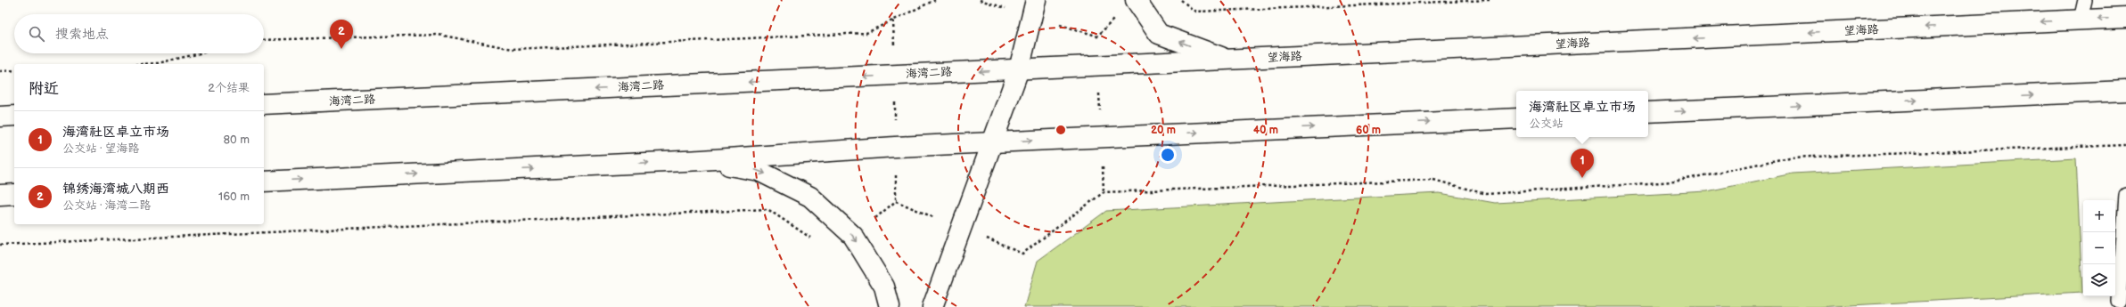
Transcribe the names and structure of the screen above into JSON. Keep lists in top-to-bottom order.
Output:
{
  "streets": {
    "street": ["望海路", "海湾二路"]
  },
  "crossings": [
    ["望海路", "海湾二路"]
  ],
  "page": {
    "search": "搜索地点",
    "pins": ["2", "1"],
    "heading": ["附近", "2个结果"],
    "popup": ["海湾社区卓立市场", "公交站"],
    "list": [
      {
        "mark": "1",
        "name": "海湾社区卓立市场",
        "note": "公交站 · 望海路",
        "value": "80 m"
      },
      {
        "mark": "2",
        "name": "锦绣海湾城八期西",
        "note": "公交站 · 海湾二路",
        "value": "160 m"
      }
    ],
    "map_buttons": ["+", "−"]
  },
  "rings": ["20 m", "40 m", "60 m"]
}
